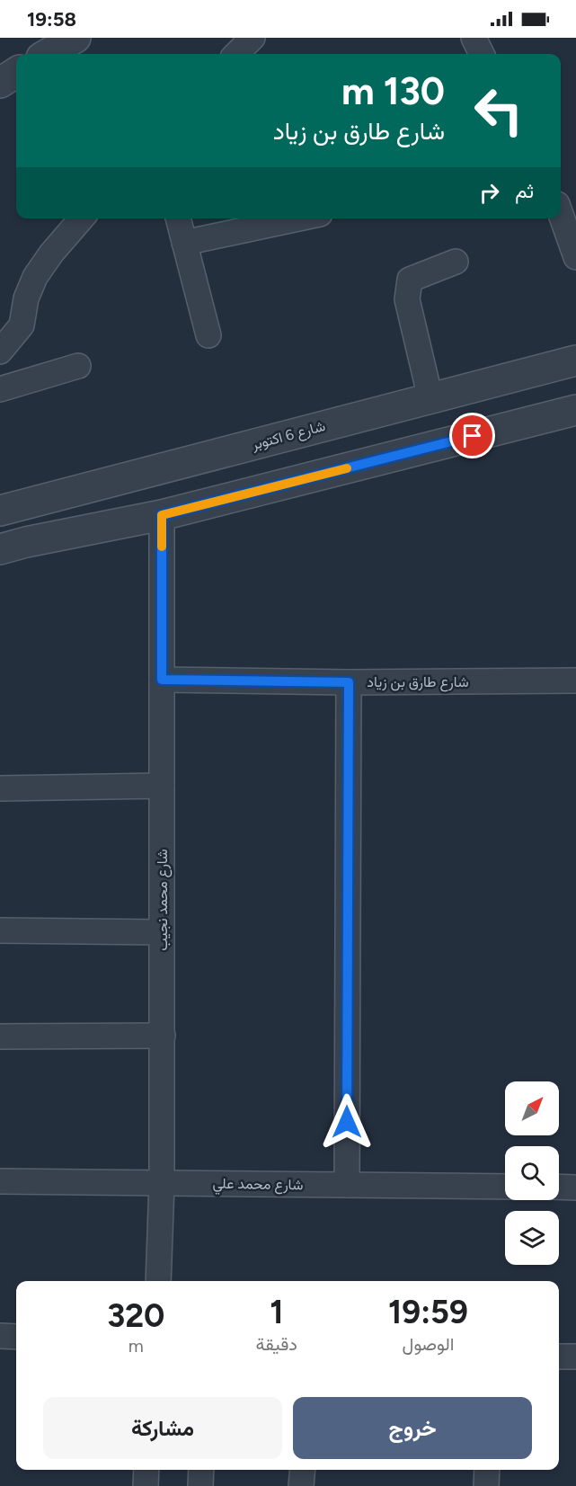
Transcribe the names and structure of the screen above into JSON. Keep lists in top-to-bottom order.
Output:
{
  "streets": {
    "street": [
      "شارع 6 اكتوبر",
      "شارع طارق بن زياد",
      "شارع محمد نجيب",
      "شارع محمد علي"
    ]
  },
  "crossings": [
    ["شارع طارق بن زياد", "شارع محمد نجيب"],
    ["شارع محمد نجيب", "شارع محمد علي"]
  ],
  "north": "top right",
  "page": {
    "status": "19:58",
    "turn": ["130 m", "شارع طارق بن زياد"],
    "then": "ثم",
    "eta": [
      "19:59",
      "الوصول",
      "1",
      "دقيقة",
      "320",
      "m"
    ],
    "buttons": ["خروج", "مشاركة"]
  }
}
